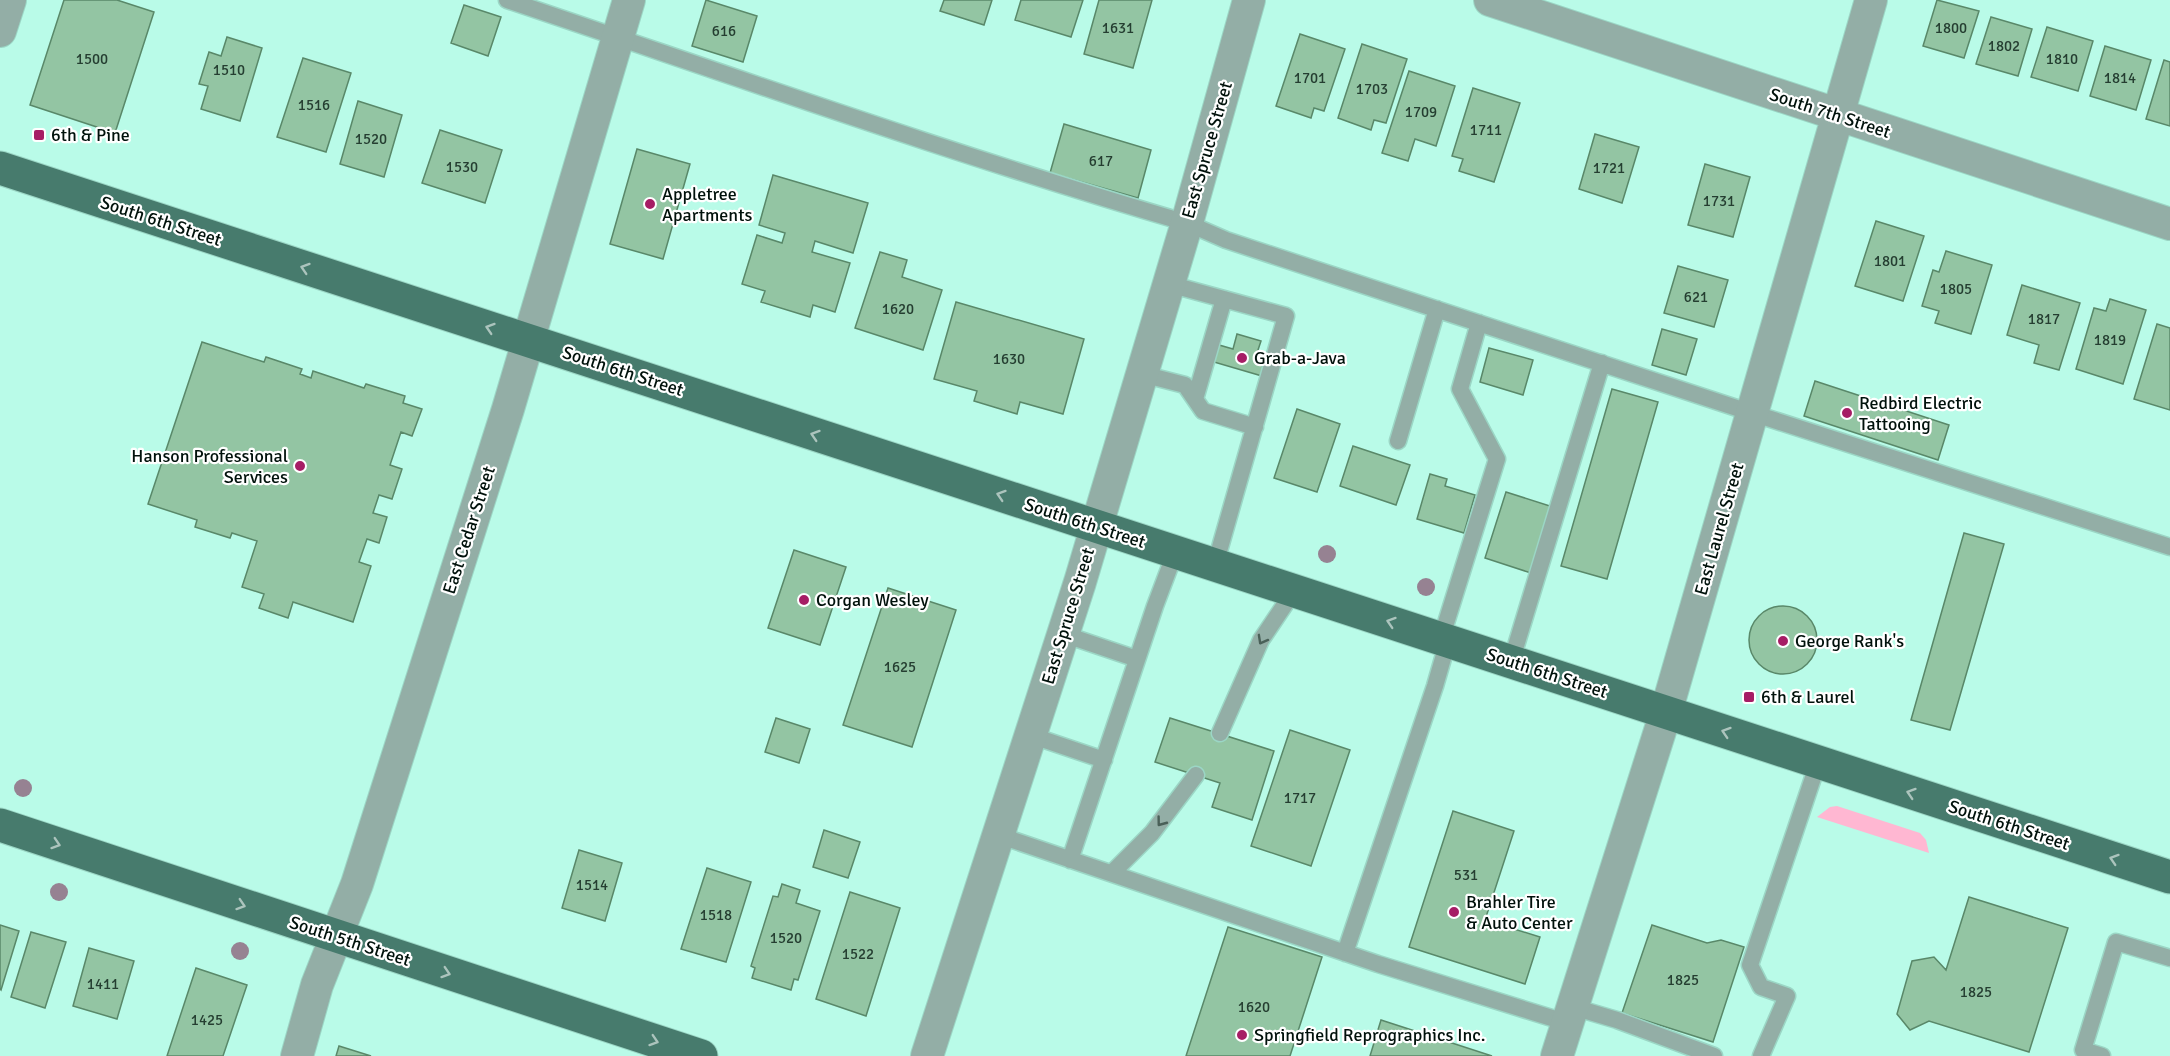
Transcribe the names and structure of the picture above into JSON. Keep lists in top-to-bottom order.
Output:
{
  "streets": {
    "main road": ["South 6th Street", "South 5th Street"],
    "street": [
      "South 7th Street",
      "East Spruce Street",
      "East Laurel Street",
      "East Cedar Street"
    ]
  },
  "crossings": [
    ["South 7th Street", "East Laurel Street"],
    ["East Spruce Street", "South 6th Street"],
    ["South 6th Street", "East Laurel Street"],
    ["South 6th Street", "East Cedar Street"],
    ["East Cedar Street", "South 5th Street"]
  ],
  "one_way": ["South 6th Street", "South 5th Street"],
  "places": {
    "transit": ["6th & Pine", "6th & Laurel"],
    "other": [
      "Appletree Apartments",
      "Grab-a-Java",
      "Redbird Electric Tattooing",
      "Hanson Professional Services",
      "Corgan Wesley",
      "George Rank's",
      "Brahler Tire & Auto Center",
      "Springfield Reprographics Inc."
    ]
  },
  "house_numbers": [
    "1631",
    "1800",
    "616",
    "1802",
    "1500",
    "1810",
    "1510",
    "1701",
    "1814",
    "1703",
    "1516",
    "1709",
    "1711",
    "1520",
    "617",
    "1530",
    "1721",
    "1731",
    "1801",
    "1805",
    "621",
    "1620",
    "1817",
    "1819",
    "1630",
    "1625",
    "1717",
    "531",
    "1514",
    "1518",
    "1520",
    "1522",
    "1825",
    "1411",
    "1825",
    "1620",
    "1425"
  ]
}
